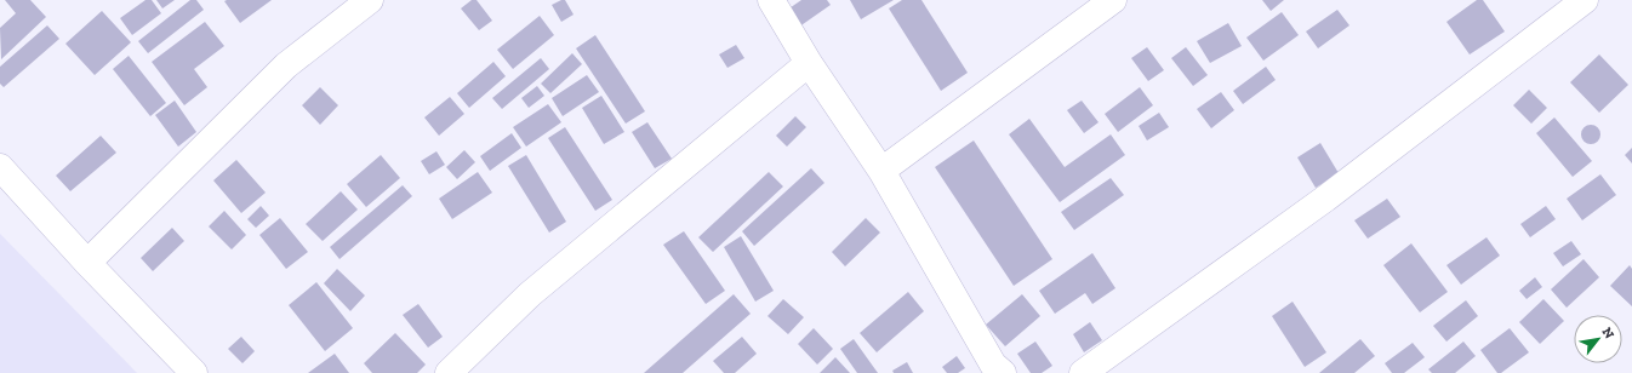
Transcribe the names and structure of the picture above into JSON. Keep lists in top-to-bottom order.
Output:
{
  "north": "top right"
}
